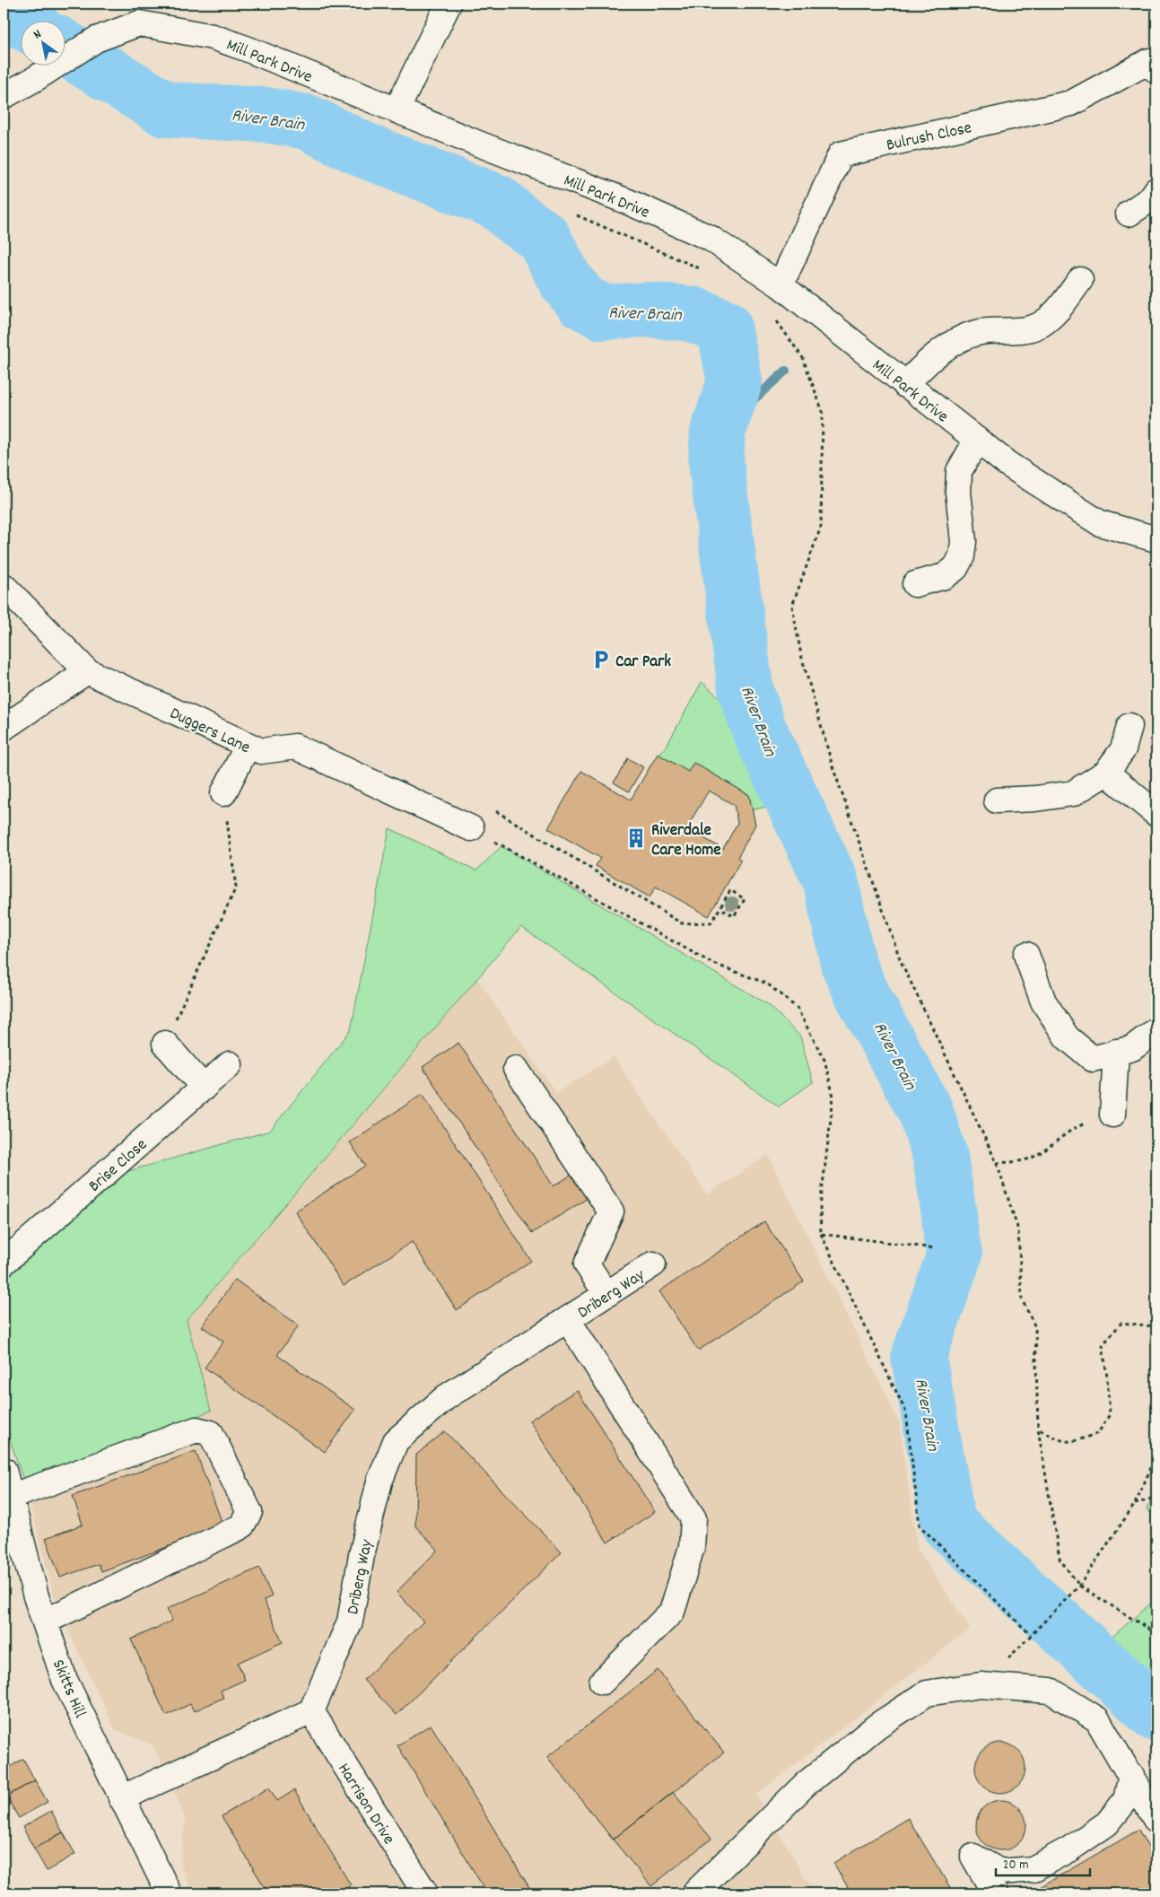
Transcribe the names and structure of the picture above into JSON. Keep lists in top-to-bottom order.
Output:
{
  "streets": {
    "street": [
      "Mill Park Drive",
      "Bulrush Close",
      "Duggers Lane",
      "Brise Close",
      "Driberg Way",
      "Skitts Hill",
      "Harrison Drive"
    ]
  },
  "crossings": [
    ["Mill Park Drive", "Bulrush Close"],
    ["Driberg Way", "Harrison Drive"]
  ],
  "water": ["River Brain"],
  "places": {
    "parking": ["Car Park"],
    "building": ["Riverdale Care Home"]
  },
  "scale_bar": "20 m",
  "north": "top left"
}
